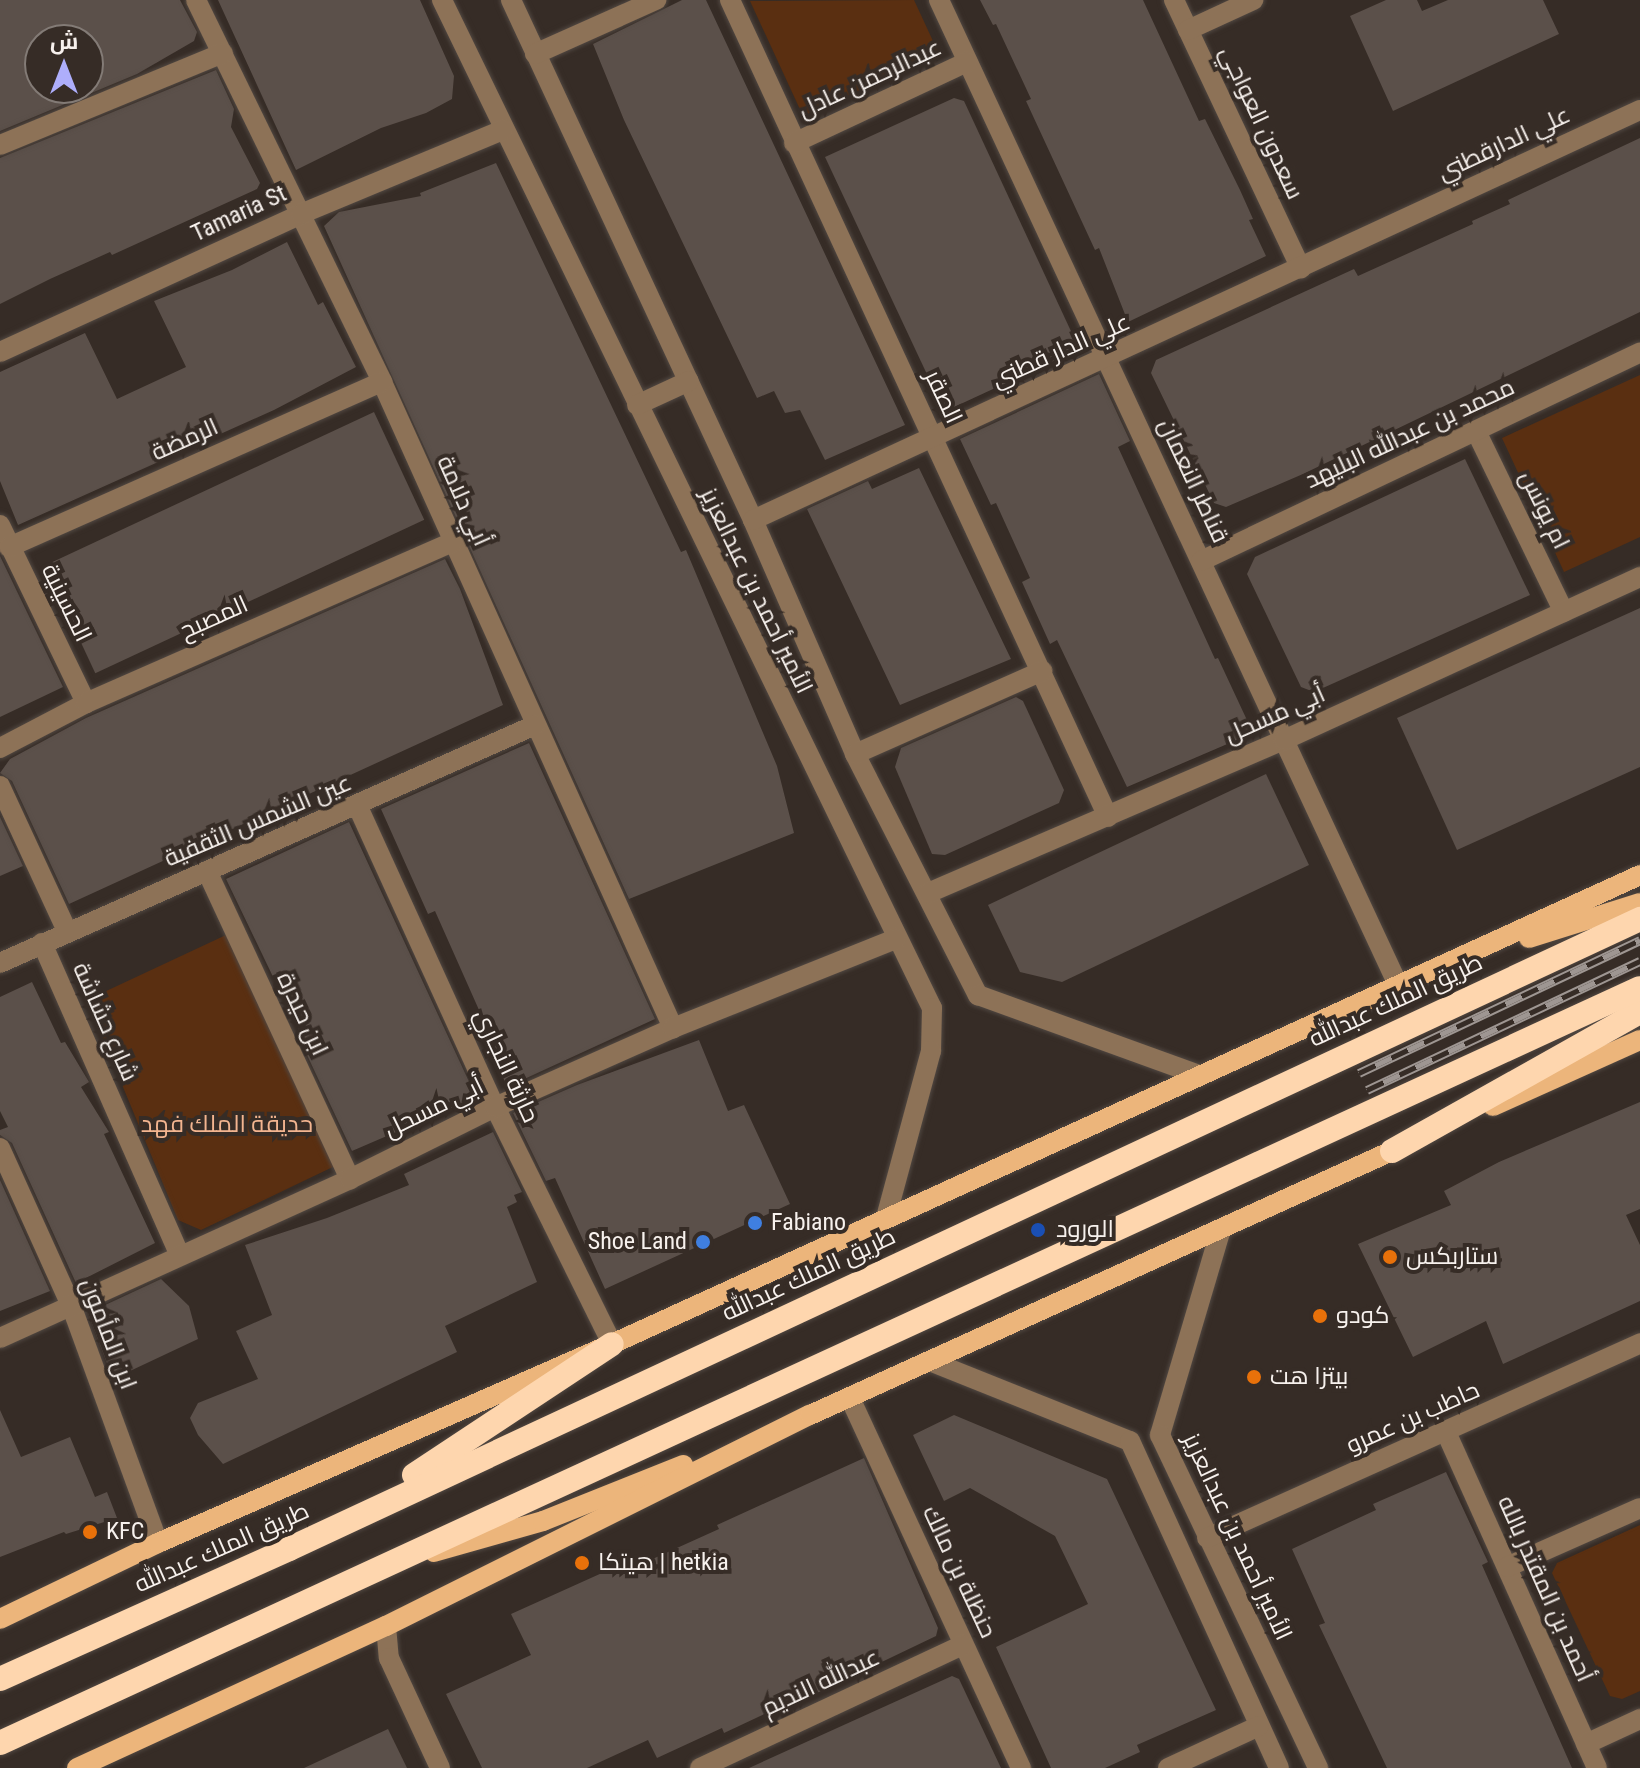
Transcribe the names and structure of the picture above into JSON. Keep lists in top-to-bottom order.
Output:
{
  "streets": {
    "highway": ["طريق الملك عبدالله"],
    "street": [
      "عبدالرحمن عادل",
      "سعدون العواجي",
      "علي الدارقطني",
      "Tamaria St",
      "علي الدار قطني",
      "الصقر",
      "محمد بن عبدالله البليهد",
      "الرمضة",
      "قناطر النعمان",
      "أبي دلامة",
      "ام يونس",
      "الأمير أحمد بن عبدالعزيز",
      "الحسينية",
      "المصبح",
      "أبي مسحل",
      "عين الشمس الثقفية",
      "ابن حيدرة",
      "شارع حشاشة",
      "حارثة النجاري",
      "ابن المأمون",
      "حاطب بن عمرو",
      "حنظلة بن مالك",
      "أحمد بن المقتدر بالله",
      "عبدالله النديم"
    ]
  },
  "crossings": [
    ["عبدالرحمن عادل", "الصقر"],
    ["عبدالرحمن عادل", "قناطر النعمان"],
    ["سعدون العواجي", "علي الدار قطني"],
    ["علي الدارقطني", "علي الدار قطني"],
    ["Tamaria St", "أبي دلامة"],
    ["Tamaria St", "الأمير أحمد بن عبدالعزيز"],
    ["علي الدار قطني", "الصقر"],
    ["علي الدار قطني", "قناطر النعمان"],
    ["علي الدار قطني", "الأمير أحمد بن عبدالعزيز"],
    ["الصقر", "أبي مسحل"],
    ["محمد بن عبدالله البليهد", "قناطر النعمان"],
    ["محمد بن عبدالله البليهد", "ام يونس"],
    ["الرمضة", "أبي دلامة"],
    ["الرمضة", "الحسينية"],
    ["قناطر النعمان", "أبي مسحل"],
    ["أبي دلامة", "المصبح"],
    ["أبي دلامة", "أبي مسحل"],
    ["أبي دلامة", "عين الشمس الثقفية"],
    ["ام يونس", "أبي مسحل"],
    ["الأمير أحمد بن عبدالعزيز", "أبي مسحل"],
    ["الأمير أحمد بن عبدالعزيز", "حاطب بن عمرو"],
    ["الحسينية", "المصبح"],
    ["أبي مسحل", "ابن حيدرة"],
    ["أبي مسحل", "شارع حشاشة"],
    ["أبي مسحل", "حارثة النجاري"],
    ["أبي مسحل", "ابن المأمون"],
    ["عين الشمس الثقفية", "ابن حيدرة"],
    ["عين الشمس الثقفية", "شارع حشاشة"],
    ["عين الشمس الثقفية", "حارثة النجاري"],
    ["حاطب بن عمرو", "أحمد بن المقتدر بالله"],
    ["حنظلة بن مالك", "عبدالله النديم"]
  ],
  "parks": ["حديقة الملك فهد"],
  "places": [
    "Fabiano",
    "الورود",
    "Shoe Land",
    "ستاربكس",
    "كودو",
    "بيتزا هت",
    "KFC",
    "هيتكا | hetkia"
  ],
  "north": "top"
}
